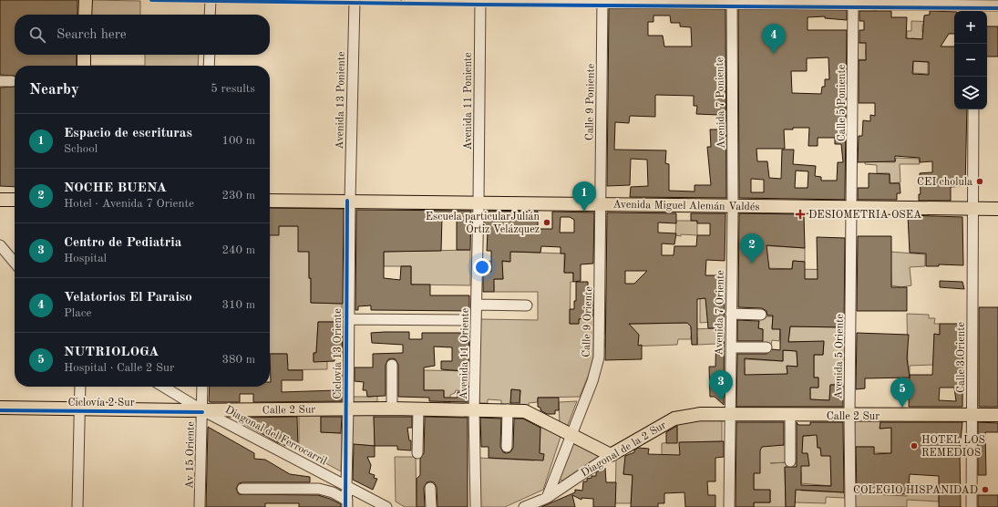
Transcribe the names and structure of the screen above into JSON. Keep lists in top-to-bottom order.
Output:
{
  "streets": {
    "main road": ["Avenida Miguel Alemán Valdés", "Calle 2 Sur", "Diagonal de la 2 Sur"],
    "street": [
      "Avenida 13 Poniente",
      "Avenida 11 Poniente",
      "Calle 9 Poniente",
      "Avenida 7 Poniente",
      "Calle 5 Poniente",
      "Avenida 7 Oriente",
      "Calle 9 Oriente",
      "Avenida 11 Oriente",
      "Avenida 5 Oriente",
      "Calle 3 Oriente",
      "Diagonal del Ferrocarril",
      "Av 15 Oriente"
    ],
    "cycle path": ["Ciclovía 13 Oriente", "Ciclovía 2 Sur"]
  },
  "crossings": [
    ["Avenida 13 Poniente", "Avenida Miguel Alemán Valdés"],
    ["Avenida 13 Poniente", "Calle 2 Sur"],
    ["Avenida 13 Poniente", "Diagonal del Ferrocarril"],
    ["Avenida 11 Poniente", "Avenida Miguel Alemán Valdés"],
    ["Avenida 11 Poniente", "Avenida 11 Oriente"],
    ["Calle 9 Poniente", "Avenida Miguel Alemán Valdés"],
    ["Calle 9 Poniente", "Calle 9 Oriente"],
    ["Avenida 7 Poniente", "Avenida Miguel Alemán Valdés"],
    ["Avenida 7 Poniente", "Avenida 7 Oriente"],
    ["Calle 5 Poniente", "Avenida Miguel Alemán Valdés"],
    ["Calle 5 Poniente", "Avenida 5 Oriente"],
    ["Avenida Miguel Alemán Valdés", "Avenida 7 Oriente"],
    ["Avenida Miguel Alemán Valdés", "Calle 9 Oriente"],
    ["Avenida Miguel Alemán Valdés", "Avenida 11 Oriente"],
    ["Avenida Miguel Alemán Valdés", "Avenida 5 Oriente"],
    ["Avenida Miguel Alemán Valdés", "Calle 3 Oriente"],
    ["Avenida 7 Oriente", "Calle 2 Sur"],
    ["Avenida 7 Oriente", "Diagonal de la 2 Sur"],
    ["Calle 9 Oriente", "Calle 2 Sur"],
    ["Calle 9 Oriente", "Diagonal de la 2 Sur"],
    ["Avenida 11 Oriente", "Calle 2 Sur"],
    ["Avenida 5 Oriente", "Calle 2 Sur"],
    ["Calle 3 Oriente", "Calle 2 Sur"],
    ["Calle 2 Sur", "Diagonal del Ferrocarril"],
    ["Calle 2 Sur", "Diagonal de la 2 Sur"],
    ["Calle 2 Sur", "Av 15 Oriente"],
    ["Diagonal del Ferrocarril", "Av 15 Oriente"]
  ],
  "places": {
    "other": [
      "CEI cholula",
      "Escuela particularJulián Ortiz Velázquez",
      "HOTEL LOS REMEDIOS",
      "COLEGIO HISPANIDAD"
    ],
    "health": ["DESIOMETRIA OSEA"]
  },
  "page": {
    "map_buttons": ["+", "−"],
    "search": "Search here",
    "pins": [
      "4",
      "1",
      "2",
      "3",
      "5"
    ],
    "heading": ["Nearby", "5 results"],
    "list": [
      {
        "mark": "1",
        "name": "Espacio de escrituras",
        "note": "School",
        "value": "100 m"
      },
      {
        "mark": "2",
        "name": "NOCHE BUENA",
        "note": "Hotel · Avenida 7 Oriente",
        "value": "230 m"
      },
      {
        "mark": "3",
        "name": "Centro de Pediatria",
        "note": "Hospital",
        "value": "240 m"
      },
      {
        "mark": "4",
        "name": "Velatorios El Paraiso",
        "note": "Place",
        "value": "310 m"
      },
      {
        "mark": "5",
        "name": "NUTRIOLOGA",
        "note": "Hospital · Calle 2 Sur",
        "value": "380 m"
      }
    ]
  }
}
